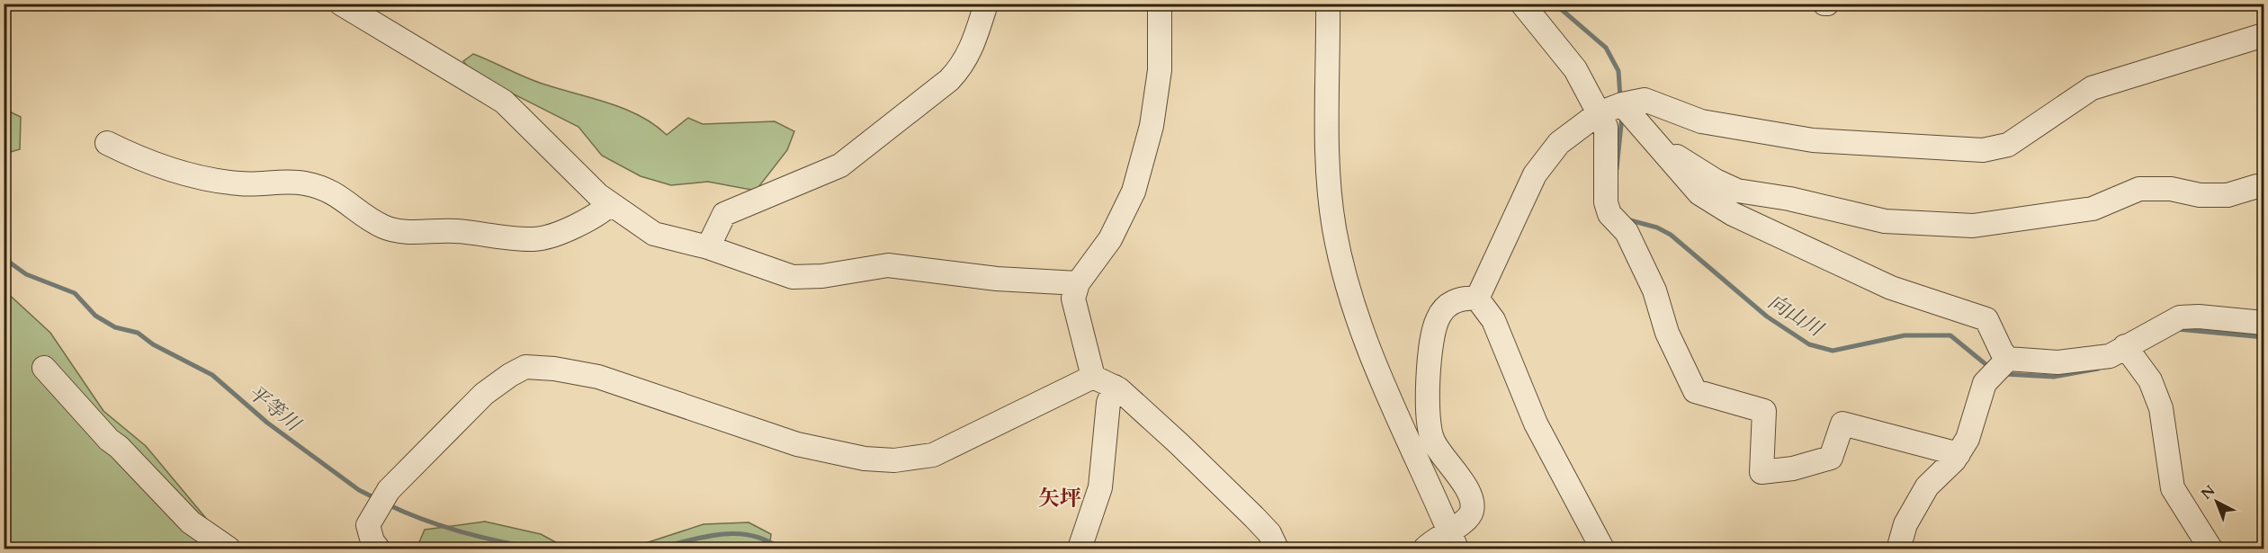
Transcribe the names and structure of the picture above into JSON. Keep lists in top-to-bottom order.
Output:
{
  "districts": ["矢坪"],
  "water": ["向山川", "平等川"],
  "north": "top left"
}
